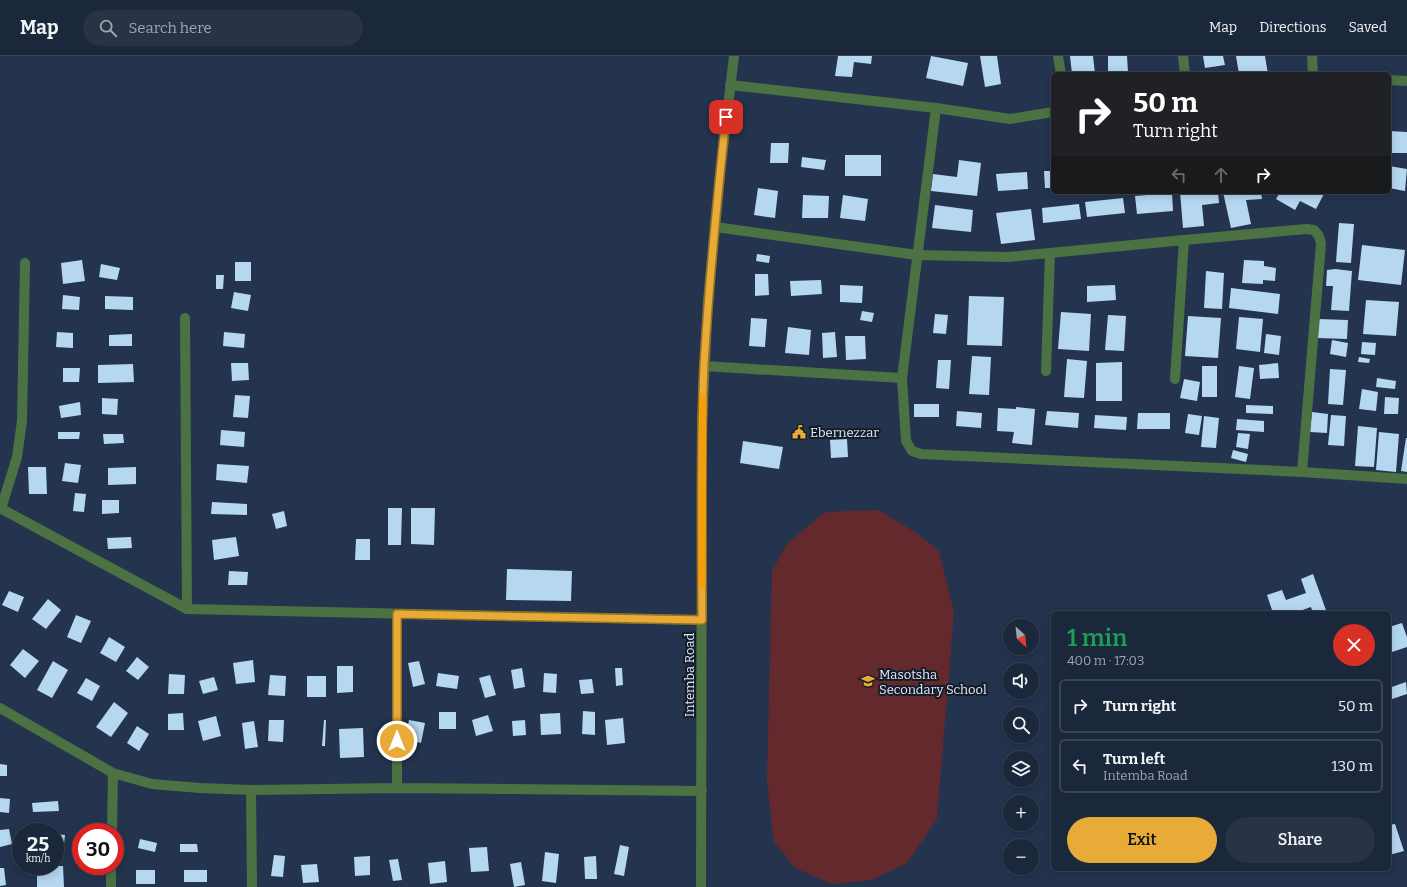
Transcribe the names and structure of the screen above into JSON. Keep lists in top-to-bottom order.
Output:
{
  "streets": {
    "street": ["Intemba Road"]
  },
  "places": {
    "public building": ["Ebernezzar"],
    "school or university": ["Masotsha Secondary School"]
  },
  "north": "bottom right",
  "page": {
    "header": "Map",
    "search": "Search here",
    "nav": ["Map", "Directions", "Saved"],
    "turn": ["50 m", "Turn right"],
    "heading": ["1 min", "400 m · 17:03"],
    "map_buttons": ["+", "−"],
    "list": [
      {
        "name": "Turn right",
        "value": "50 m"
      },
      {
        "name": "Turn left",
        "note": "Intemba Road",
        "value": "130 m"
      }
    ],
    "buttons": ["Exit", "Share"],
    "speed": "25 km/h",
    "limit": "30"
  }
}
